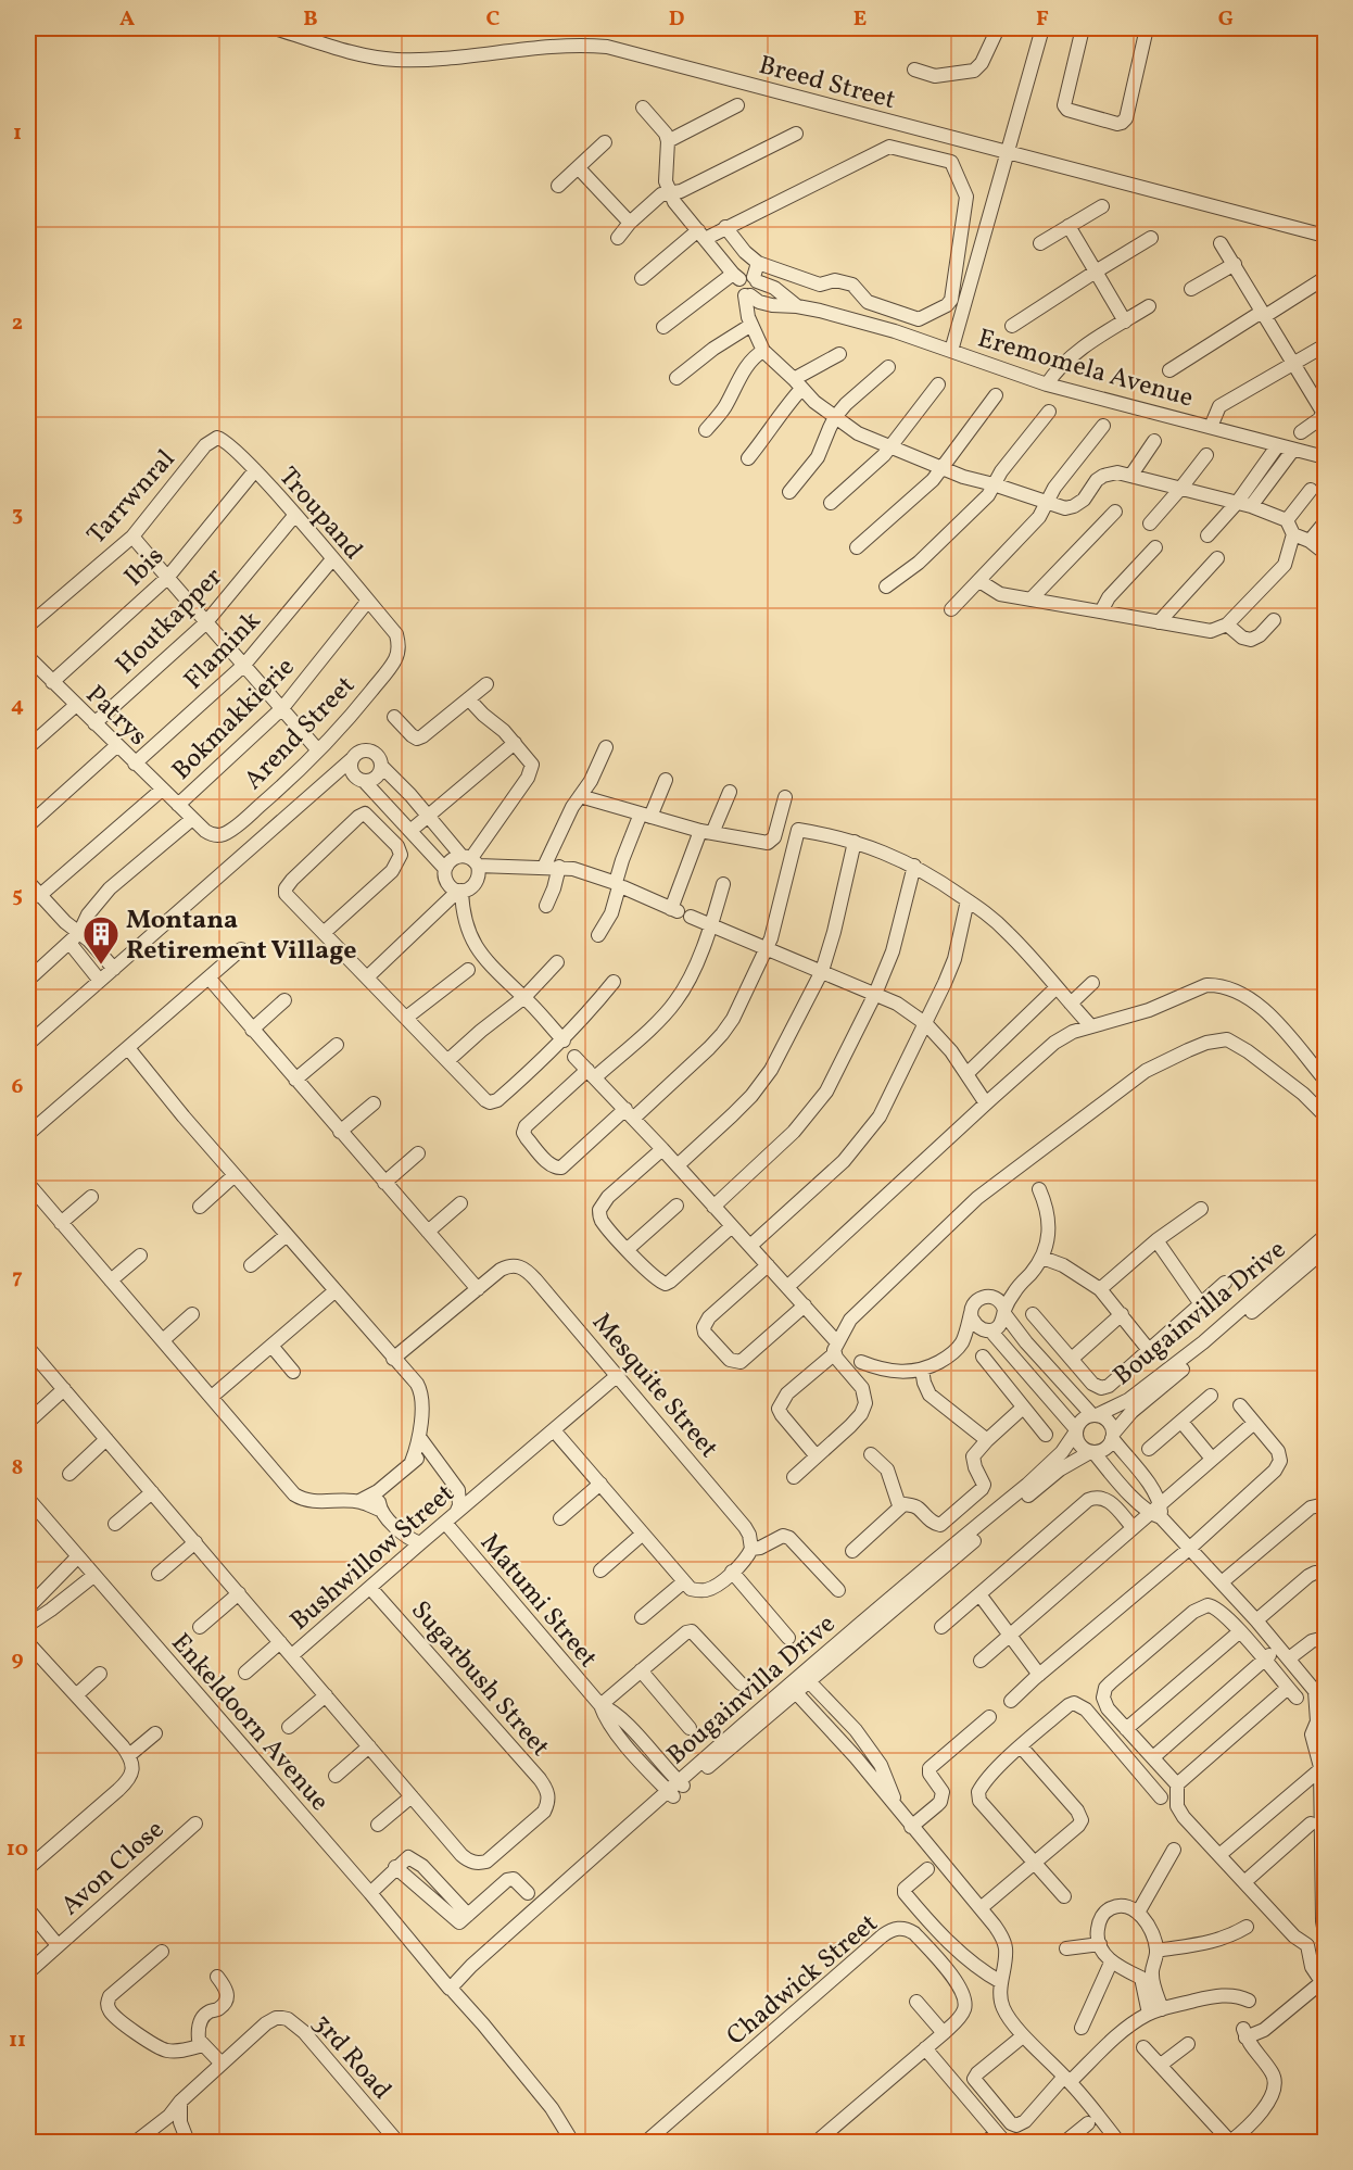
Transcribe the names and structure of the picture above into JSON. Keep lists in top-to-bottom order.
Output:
{
  "streets": {
    "street": [
      "Breed Street",
      "Eremomela Avenue",
      "Tarrwnral",
      "Troupand",
      "Ibis",
      "Houtkapper",
      "Flamink",
      "Patrys",
      "Bokmakkierie",
      "Arend Street",
      "Bougainvilla Drive",
      "Mesquite Street",
      "Bushwillow Street",
      "Matumi Street",
      "Sugarbush Street",
      "Enkeldoorn Avenue",
      "Avon Close",
      "Chadwick Street",
      "3rd Road"
    ]
  },
  "crossings": [
    ["Tarrwnral", "Troupand"],
    ["Troupand", "Ibis"],
    ["Troupand", "Houtkapper"],
    ["Troupand", "Flamink"],
    ["Troupand", "Bokmakkierie"],
    ["Troupand", "Arend Street"],
    ["Ibis", "Patrys"],
    ["Houtkapper", "Patrys"],
    ["Flamink", "Patrys"],
    ["Patrys", "Bokmakkierie"],
    ["Patrys", "Arend Street"],
    ["Bougainvilla Drive", "Matumi Street"],
    ["Bougainvilla Drive", "Enkeldoorn Avenue"],
    ["Mesquite Street", "Bushwillow Street"],
    ["Bushwillow Street", "Matumi Street"],
    ["Bushwillow Street", "Sugarbush Street"]
  ],
  "places": {
    "building": ["Montana Retirement Village"]
  },
  "grid": {
    "columns": [
      "A",
      "B",
      "C",
      "D",
      "E",
      "F",
      "G"
    ],
    "rows": [
      "1",
      "2",
      "3",
      "4",
      "5",
      "6",
      "7",
      "8",
      "9",
      "10",
      "11"
    ]
  }
}
